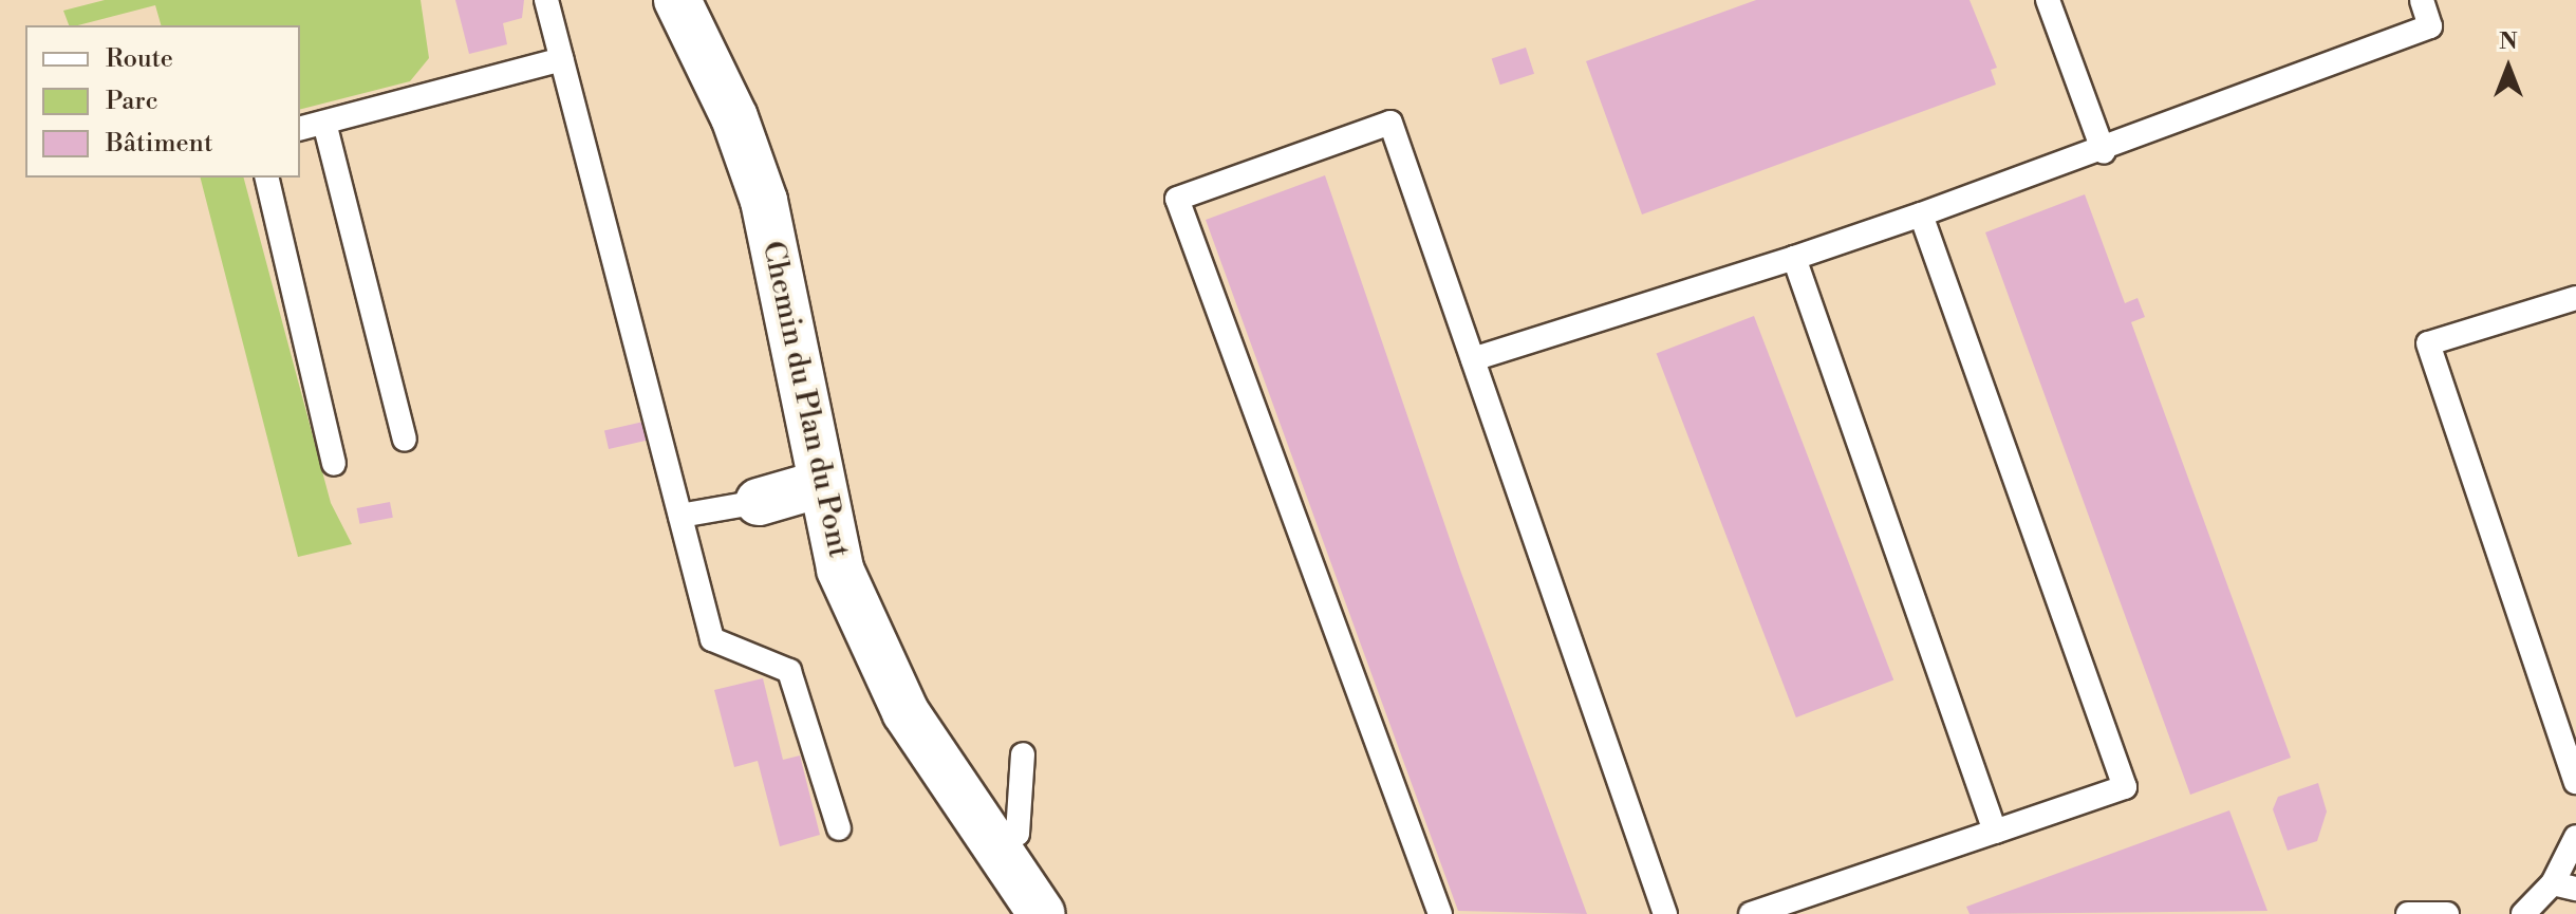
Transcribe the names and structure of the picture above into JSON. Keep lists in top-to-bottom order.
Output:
{
  "streets": {
    "street": ["Chemin du Plan du Pont"]
  },
  "legend": ["Route", "Parc", "Bâtiment"],
  "north": "top"
}
